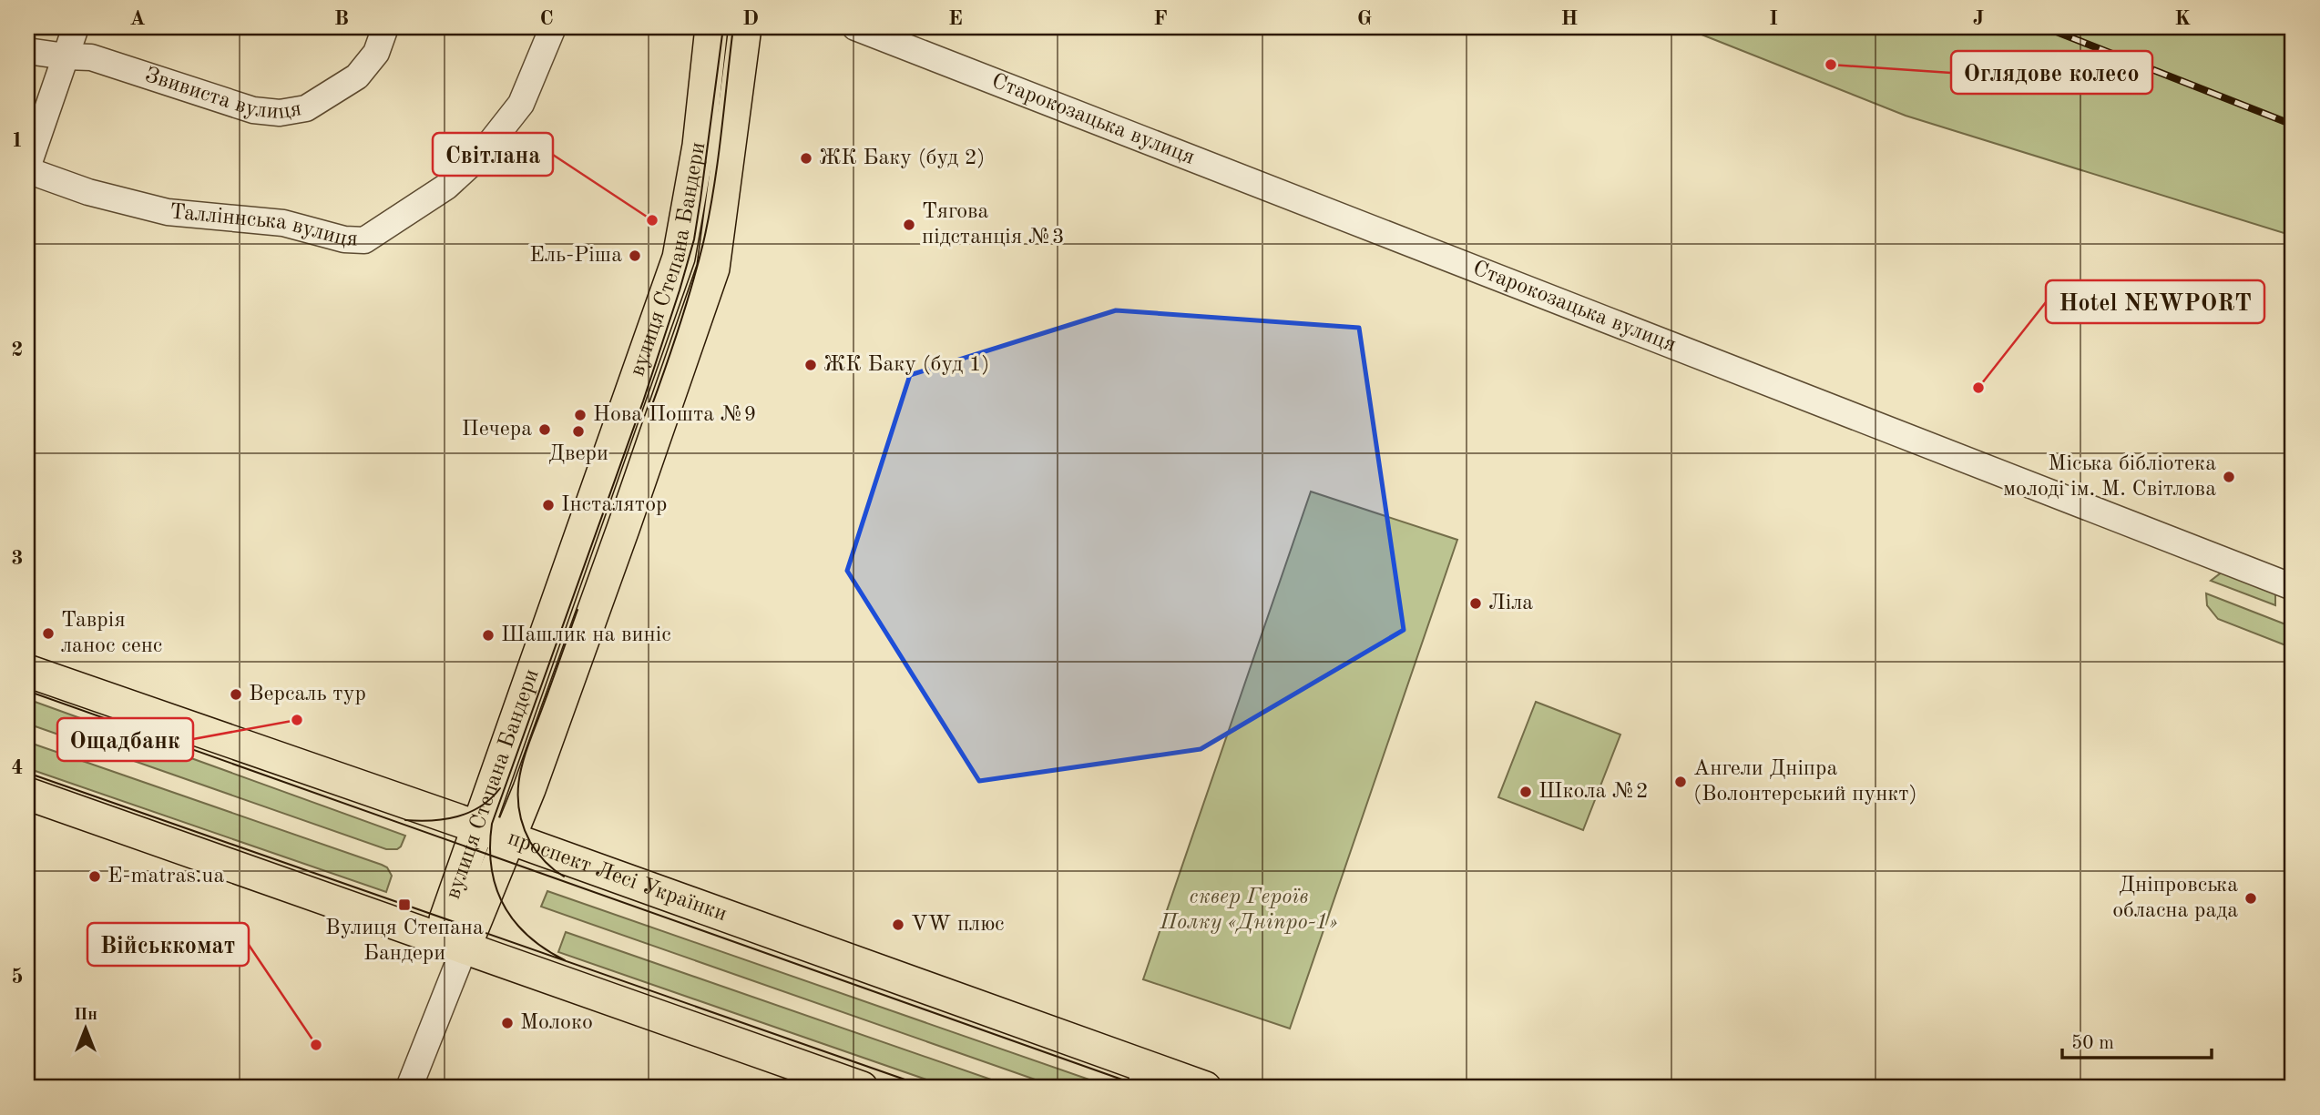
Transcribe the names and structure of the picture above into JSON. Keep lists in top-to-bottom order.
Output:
{
  "streets": {
    "main road": ["вулиця Степана Бандери", "проспект Лесі Українки"],
    "street": ["Звивиста вулиця", "Старокозацька вулиця", "Талліннська вулиця"]
  },
  "crossings": [
    ["вулиця Степана Бандери", "проспект Лесі Українки"]
  ],
  "parks": ["сквер Героїв Полку «Дніпро-1»"],
  "places": {
    "other": [
      "Оглядове колесо",
      "ЖК Баку (буд 2)",
      "Світлана",
      "Тягова пiдстанцiя №3",
      "Ель-Ріша",
      "ЖК Баку (буд 1)",
      "Hotel NEWPORT",
      "Нова Пошта №9",
      "Печера",
      "Двери",
      "Міська бібліотека молоді ім. М. Світлова",
      "Інсталятор",
      "Ліла",
      "Таврія ланос сенс",
      "Шашлик на виніс",
      "Версаль тур",
      "Ощадбанк",
      "Ангели Дніпра (Волонтерський пункт)",
      "Школа №2",
      "E-matras.ua",
      "Дніпровська обласна рада",
      "VW плюс",
      "Молоко",
      "Військкомат"
    ],
    "transit": ["Вулиця Степана Бандери"]
  },
  "scale_bar": "50 m",
  "north": "top",
  "grid": {
    "columns": [
      "A",
      "B",
      "C",
      "D",
      "E",
      "F",
      "G",
      "H",
      "I",
      "J",
      "K"
    ],
    "rows": [
      "1",
      "2",
      "3",
      "4",
      "5"
    ]
  }
}
